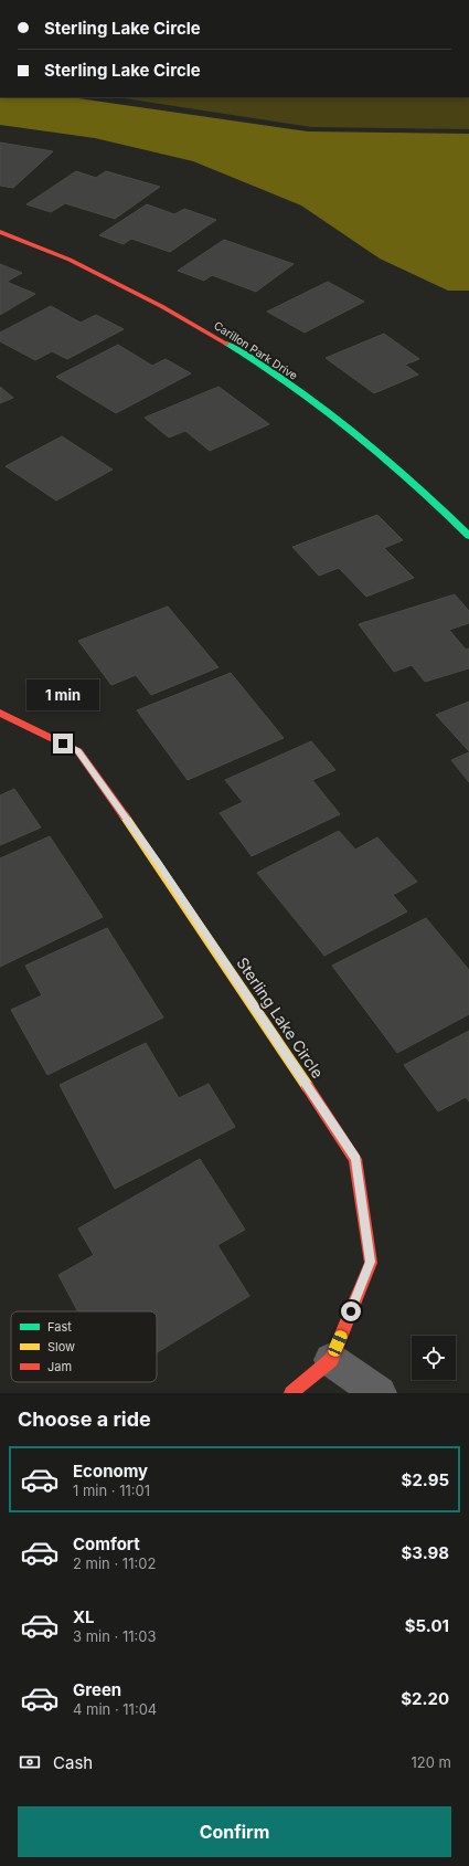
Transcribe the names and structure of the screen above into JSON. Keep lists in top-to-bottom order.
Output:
{
  "streets": {
    "street": ["Carillon Park Drive", "Sterling Lake Circle"]
  },
  "legend": ["Fast", "Slow", "Jam"],
  "page": {
    "banner": ["Sterling Lake Circle", "Sterling Lake Circle"],
    "bubble": "1 min",
    "heading": "Choose a ride",
    "list": [
      {
        "name": "Economy",
        "note": "1 min · 11:01",
        "value": "$2.95"
      },
      {
        "name": "Comfort",
        "note": "2 min · 11:02",
        "value": "$3.98"
      },
      {
        "name": "XL",
        "note": "3 min · 11:03",
        "value": "$5.01"
      },
      {
        "name": "Green",
        "note": "4 min · 11:04",
        "value": "$2.20"
      }
    ],
    "pay": ["Cash", "120 m"],
    "buttons": "Confirm"
  }
}
